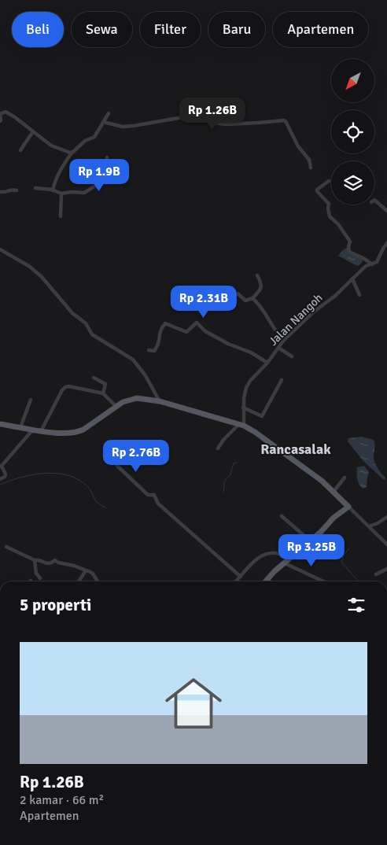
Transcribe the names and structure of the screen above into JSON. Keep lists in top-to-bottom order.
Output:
{
  "streets": {
    "street": ["Jalan Nangoh"]
  },
  "districts": ["Rancasalak"],
  "north": "bottom left",
  "page": {
    "chip": [
      "Beli",
      "Sewa",
      "Filter",
      "Baru",
      "Apartemen"
    ],
    "price": [
      "Rp 1.26B",
      "Rp 1.9B",
      "Rp 2.31B",
      "Rp 2.76B",
      "Rp 3.25B"
    ],
    "heading": "5 properti",
    "list": [
      {
        "name": "Rp 1.26B",
        "note": "2 kamar · 66 m² · Apartemen"
      }
    ]
  }
}
